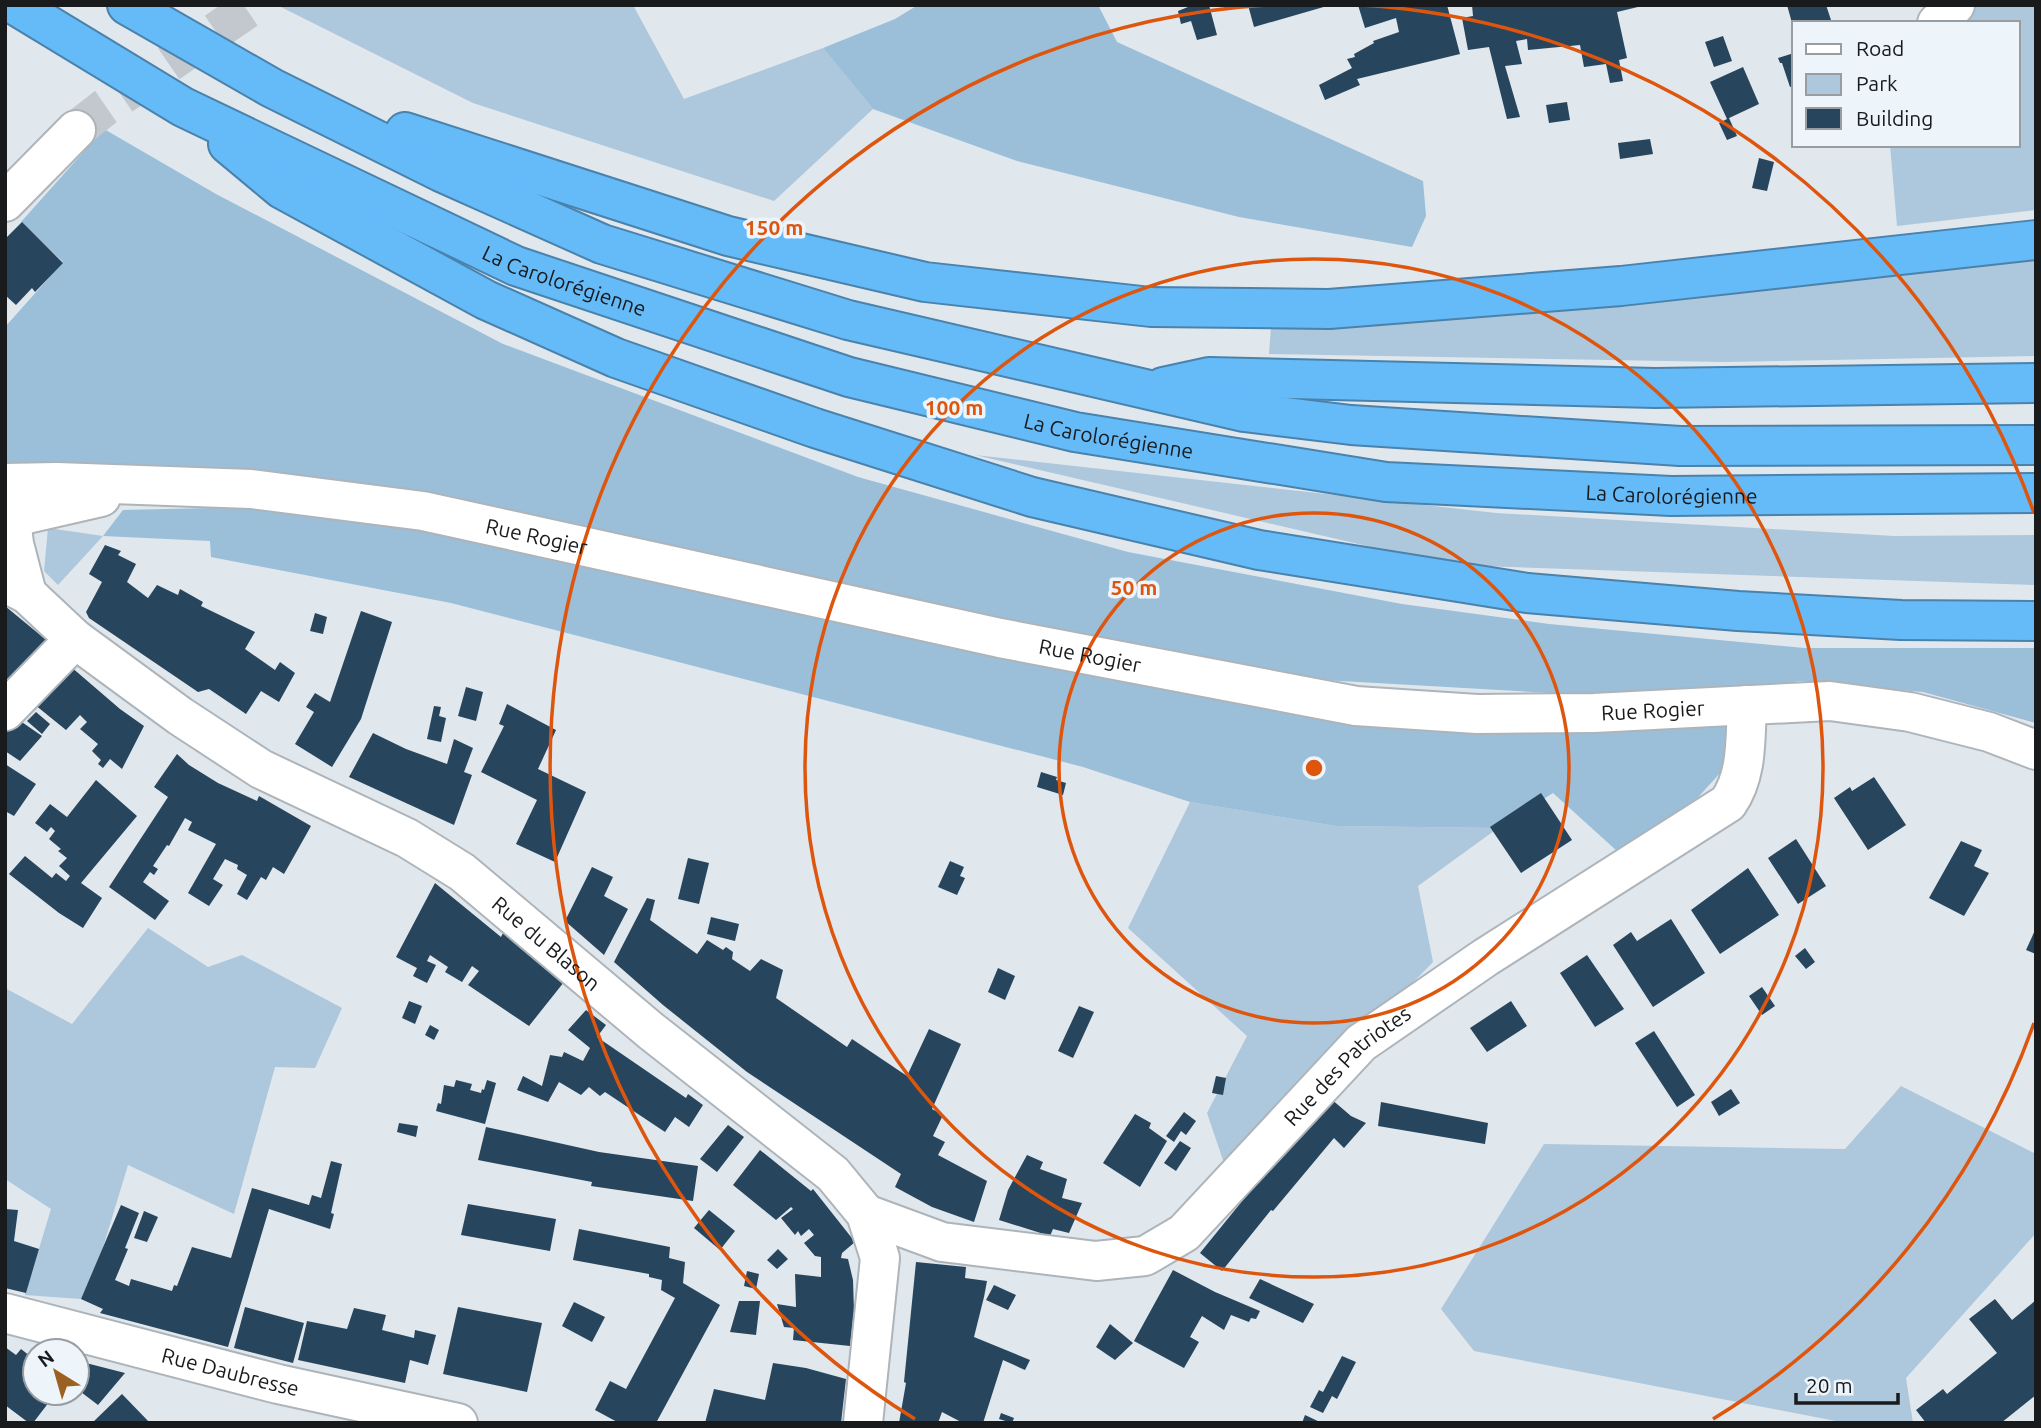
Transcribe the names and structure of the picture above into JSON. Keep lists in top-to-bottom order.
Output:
{
  "streets": {
    "highway": ["La Carolorégienne"],
    "street": [
      "Rue Rogier",
      "Rue du Blason",
      "Rue des Patriotes",
      "Rue Daubresse"
    ]
  },
  "crossings": [
    ["Rue Rogier", "Rue des Patriotes"],
    ["Rue du Blason", "Rue des Patriotes"]
  ],
  "legend": ["Road", "Park", "Building"],
  "scale_bar": "20 m",
  "north": "top left",
  "rings": ["150 m", "100 m", "50 m"]
}
